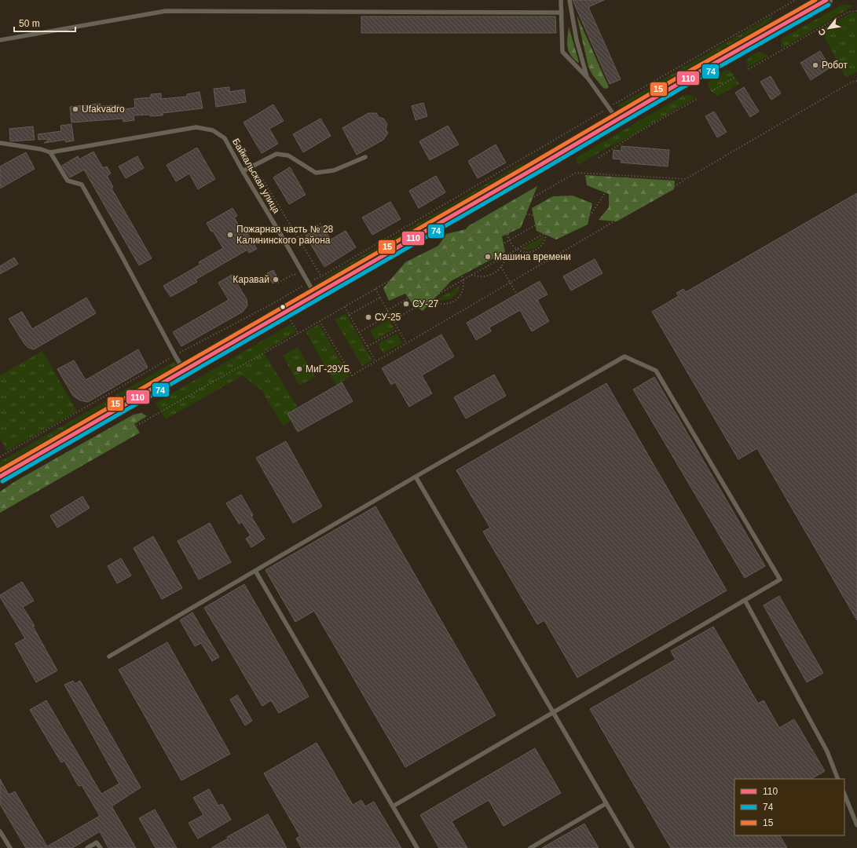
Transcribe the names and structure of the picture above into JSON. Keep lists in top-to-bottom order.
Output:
{
  "streets": {
    "lane": ["Байкальская улица"]
  },
  "places": [
    "Робот",
    "Ufakvadro",
    "Пожарная часть № 28 Калининского района",
    "Машина времени",
    "Каравай",
    "СУ-27",
    "СУ-25",
    "МиГ-29УБ"
  ],
  "lines": ["transit line 110", "transit line 15", "transit line 74"],
  "legend": ["110", "74", "15"],
  "scale_bar": "50 m",
  "north": "bottom left"
}
